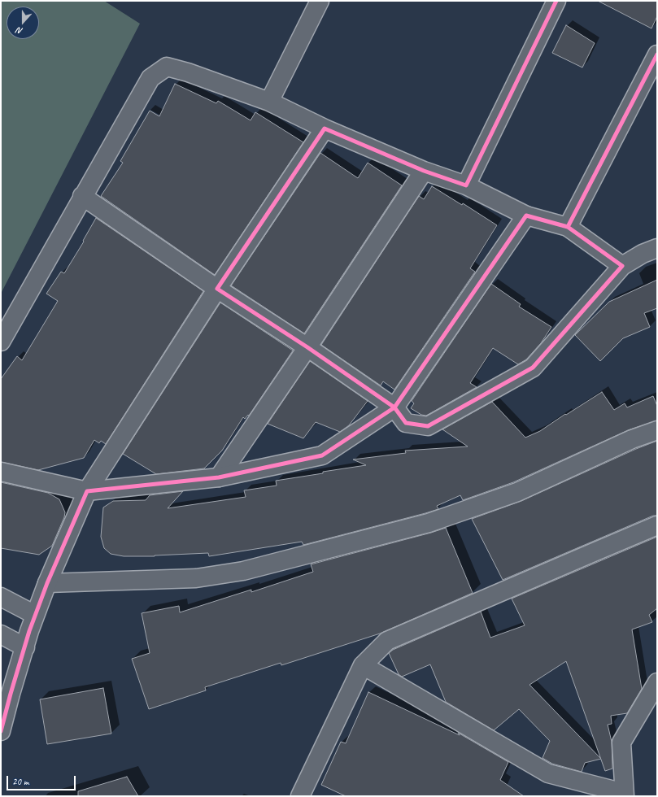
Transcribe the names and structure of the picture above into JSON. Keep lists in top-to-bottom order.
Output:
{
  "scale_bar": "20 m",
  "north": "bottom"
}
